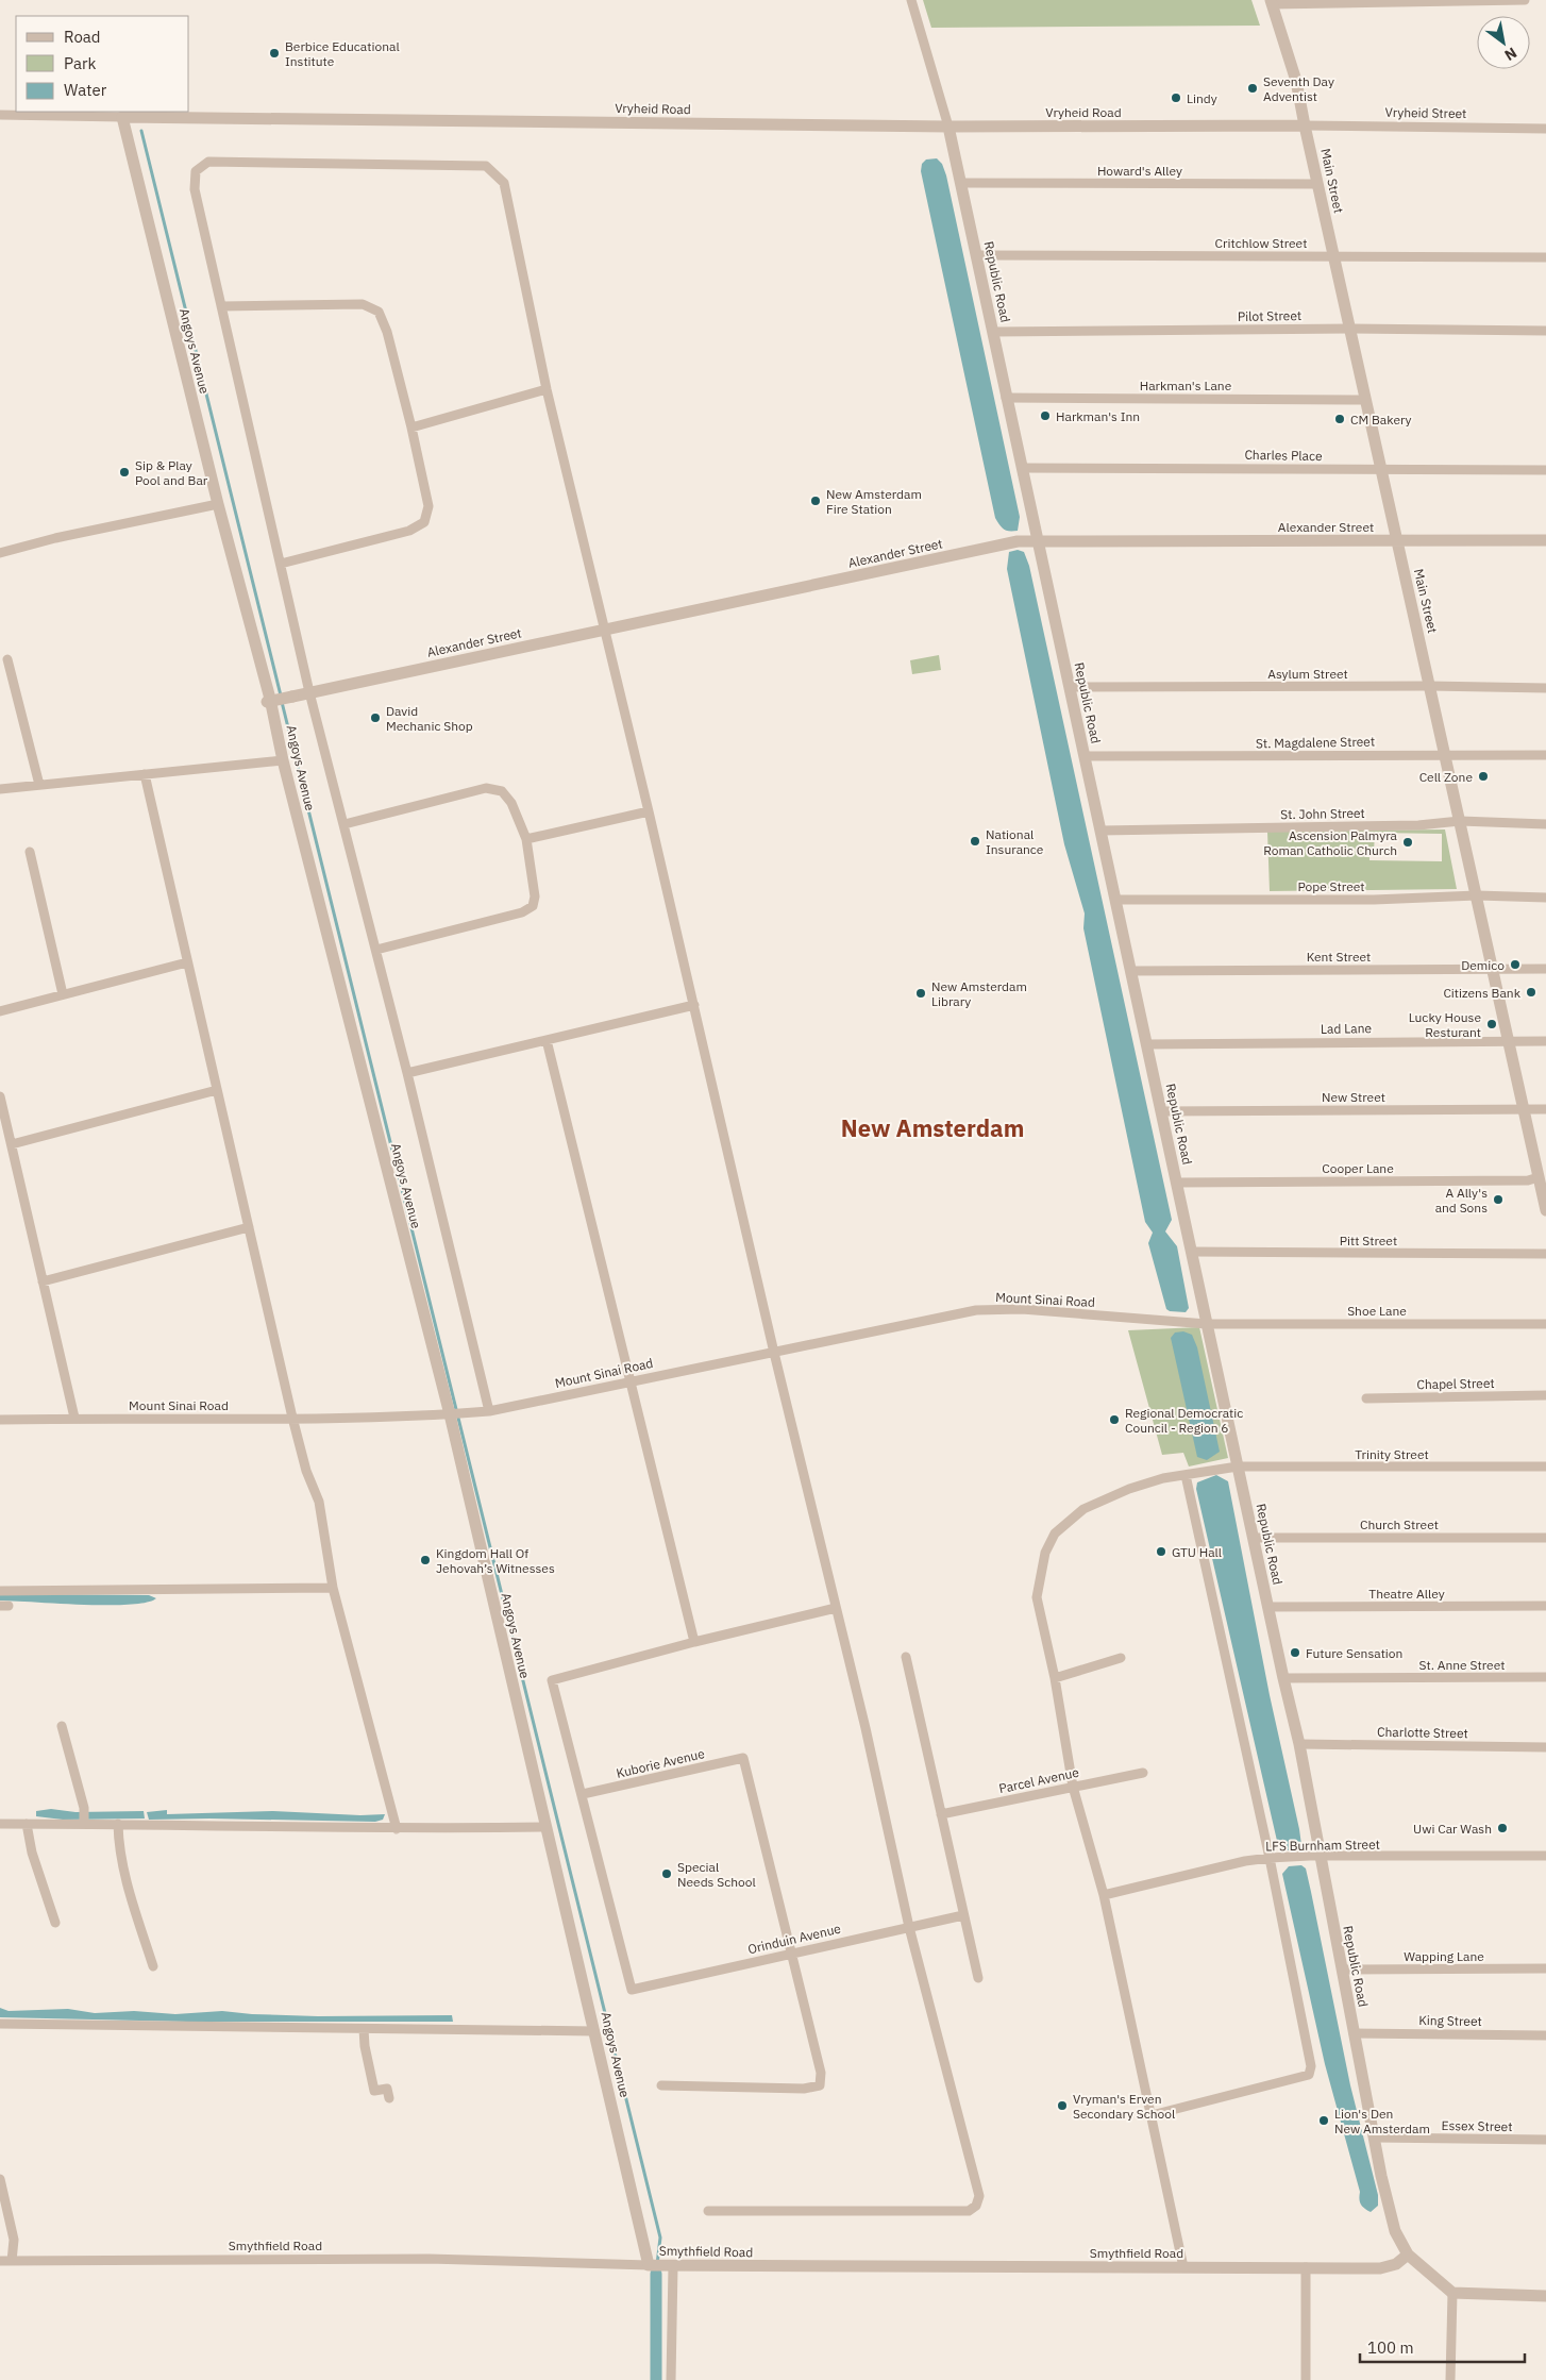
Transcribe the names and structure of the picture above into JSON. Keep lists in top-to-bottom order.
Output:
{
  "streets": {
    "street": [
      "Vryheid Road",
      "Vryheid Street",
      "Howard's Alley",
      "Main Street",
      "Critchlow Street",
      "Republic Road",
      "Pilot Street",
      "Angoys Avenue",
      "Harkman's Lane",
      "Charles Place",
      "Alexander Street",
      "Asylum Street",
      "St. Magdalene Street",
      "St. John Street",
      "Pope Street",
      "Kent Street",
      "Lad Lane",
      "New Street",
      "Cooper Lane",
      "Pitt Street",
      "Mount Sinai Road",
      "Shoe Lane",
      "Chapel Street",
      "Trinity Street",
      "Church Street",
      "Theatre Alley",
      "St. Anne Street",
      "Charlotte Street",
      "Kuborie Avenue",
      "Parcel Avenue",
      "LFS Burnham Street",
      "Orinduin Avenue",
      "Wapping Lane",
      "King Street",
      "Essex Street",
      "Smythfield Road"
    ]
  },
  "crossings": [
    ["Vryheid Road", "Vryheid Street"],
    ["Vryheid Road", "Main Street"],
    ["Vryheid Road", "Republic Road"],
    ["Vryheid Road", "Angoys Avenue"],
    ["Vryheid Street", "Main Street"],
    ["Howard's Alley", "Main Street"],
    ["Howard's Alley", "Republic Road"],
    ["Main Street", "Critchlow Street"],
    ["Main Street", "Pilot Street"],
    ["Main Street", "Harkman's Lane"],
    ["Main Street", "Charles Place"],
    ["Main Street", "Alexander Street"],
    ["Main Street", "Asylum Street"],
    ["Main Street", "St. Magdalene Street"],
    ["Main Street", "St. John Street"],
    ["Main Street", "Pope Street"],
    ["Main Street", "Kent Street"],
    ["Main Street", "Lad Lane"],
    ["Main Street", "New Street"],
    ["Main Street", "Cooper Lane"],
    ["Critchlow Street", "Republic Road"],
    ["Republic Road", "Pilot Street"],
    ["Republic Road", "Harkman's Lane"],
    ["Republic Road", "Charles Place"],
    ["Republic Road", "Alexander Street"],
    ["Republic Road", "Asylum Street"],
    ["Republic Road", "St. Magdalene Street"],
    ["Republic Road", "St. John Street"],
    ["Republic Road", "Pope Street"],
    ["Republic Road", "Kent Street"],
    ["Republic Road", "Lad Lane"],
    ["Republic Road", "New Street"],
    ["Republic Road", "Cooper Lane"],
    ["Republic Road", "Pitt Street"],
    ["Republic Road", "Mount Sinai Road"],
    ["Republic Road", "Shoe Lane"],
    ["Republic Road", "Trinity Street"],
    ["Republic Road", "Church Street"],
    ["Republic Road", "Theatre Alley"],
    ["Republic Road", "St. Anne Street"],
    ["Republic Road", "Charlotte Street"],
    ["Republic Road", "LFS Burnham Street"],
    ["Republic Road", "Wapping Lane"],
    ["Republic Road", "King Street"],
    ["Republic Road", "Essex Street"],
    ["Republic Road", "Smythfield Road"],
    ["Angoys Avenue", "Alexander Street"],
    ["Angoys Avenue", "Mount Sinai Road"],
    ["Angoys Avenue", "Smythfield Road"],
    ["Mount Sinai Road", "Shoe Lane"],
    ["Trinity Street", "Parcel Avenue"],
    ["Trinity Street", "LFS Burnham Street"],
    ["Trinity Street", "Smythfield Road"],
    ["Kuborie Avenue", "Orinduin Avenue"]
  ],
  "districts": ["New Amsterdam"],
  "places": [
    "Berbice Educational Institute",
    "Seventh Day Adventist",
    "Lindy",
    "Harkman's Inn",
    "CM Bakery",
    "Sip & Play Pool and Bar",
    "New Amsterdam Fire Station",
    "David Mechanic Shop",
    "Cell Zone",
    "National Insurance",
    "Ascension Palmyra Roman Catholic Church",
    "Demico",
    "Citizens Bank",
    "New Amsterdam Library",
    "Lucky House Resturant",
    "A Ally's and Sons",
    "Regional Democratic Council - Region 6",
    "GTU Hall",
    "Kingdom Hall Of Jehovah’s Witnesses",
    "Future Sensation",
    "Uwi Car Wash",
    "Special Needs School",
    "Vryman's Erven Secondary School",
    "Lion's Den New Amsterdam"
  ],
  "legend": ["Road", "Park", "Water"],
  "scale_bar": "100 m",
  "north": "bottom right"
}
